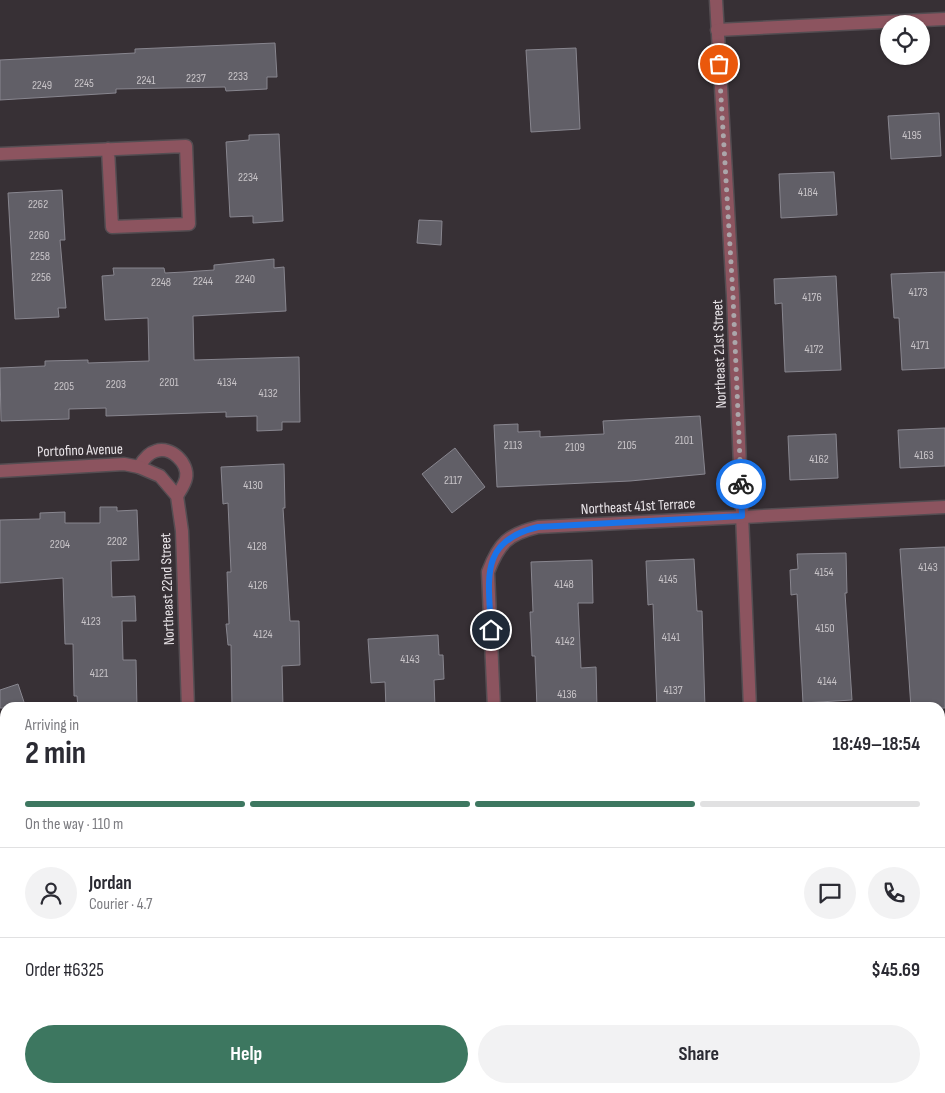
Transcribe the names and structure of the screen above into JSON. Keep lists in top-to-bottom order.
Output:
{
  "streets": {
    "street": [
      "Northeast 21st Street",
      "Portofino Avenue",
      "Northeast 41st Terrace",
      "Northeast 22nd Street"
    ]
  },
  "crossings": [
    ["Northeast 21st Street", "Northeast 41st Terrace"],
    ["Portofino Avenue", "Northeast 22nd Street"]
  ],
  "house_numbers": [
    "2233",
    "2237",
    "2241",
    "2245",
    "2249",
    "4195",
    "2234",
    "4184",
    "2262",
    "2260",
    "2258",
    "2256",
    "2240",
    "2244",
    "2248",
    "4173",
    "4176",
    "4171",
    "4172",
    "2201",
    "4134",
    "2203",
    "2205",
    "4132",
    "2101",
    "2113",
    "2105",
    "2109",
    "4163",
    "4162",
    "2117",
    "4130",
    "2202",
    "2204",
    "4128",
    "4143",
    "4154",
    "4145",
    "4148",
    "4126",
    "4123",
    "4150",
    "4124",
    "4141",
    "4142",
    "4143",
    "4121",
    "4144",
    "4137",
    "4136"
  ],
  "page": {
    "heading": ["2 min", "Arriving in", "18:49–18:54"],
    "panel": [
      "Jordan",
      "Courier · 4.7",
      "Order #6325",
      "$45.69"
    ],
    "bar": "On the way · 110 m",
    "buttons": ["Help", "Share"]
  }
}
